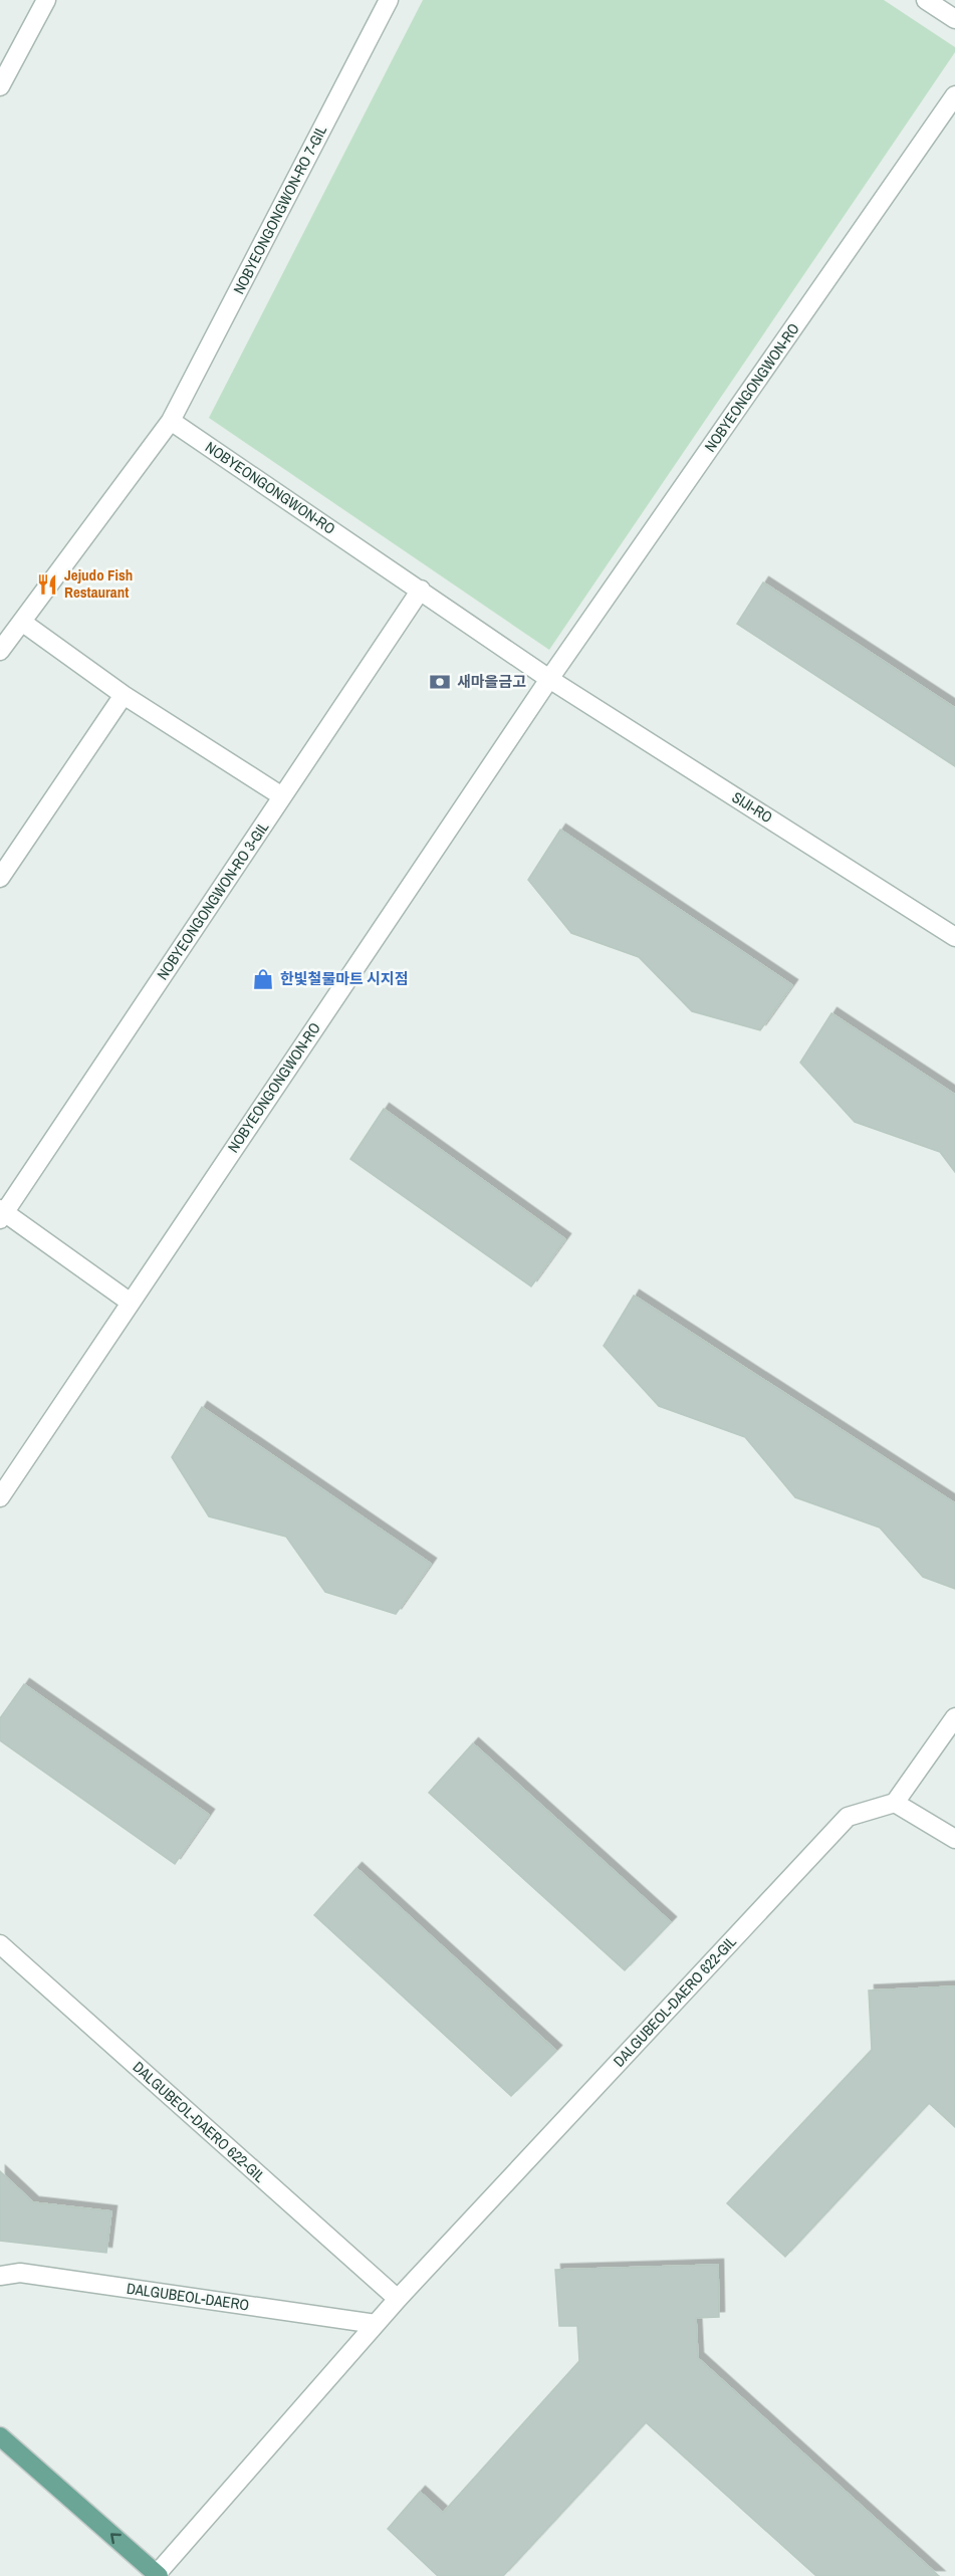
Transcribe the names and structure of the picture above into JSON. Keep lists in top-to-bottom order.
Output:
{
  "streets": {
    "street": [
      "NOBYEONGONGWON-RO 7-GIL",
      "NOBYEONGONGWON-RO",
      "SIJI-RO",
      "NOBYEONGONGWON-RO 3-GIL",
      "DALGUBEOL-DAERO 622-GIL",
      "DALGUBEOL-DAERO"
    ]
  },
  "crossings": [
    ["NOBYEONGONGWON-RO 7-GIL", "NOBYEONGONGWON-RO"],
    ["NOBYEONGONGWON-RO", "SIJI-RO"],
    ["NOBYEONGONGWON-RO", "NOBYEONGONGWON-RO 3-GIL"],
    ["DALGUBEOL-DAERO 622-GIL", "DALGUBEOL-DAERO"]
  ],
  "places": {
    "restaurant": ["Jejudo Fish Restaurant"],
    "bank": ["새마을금고"],
    "shop": ["한빛철물마트 시지점"]
  }
}
